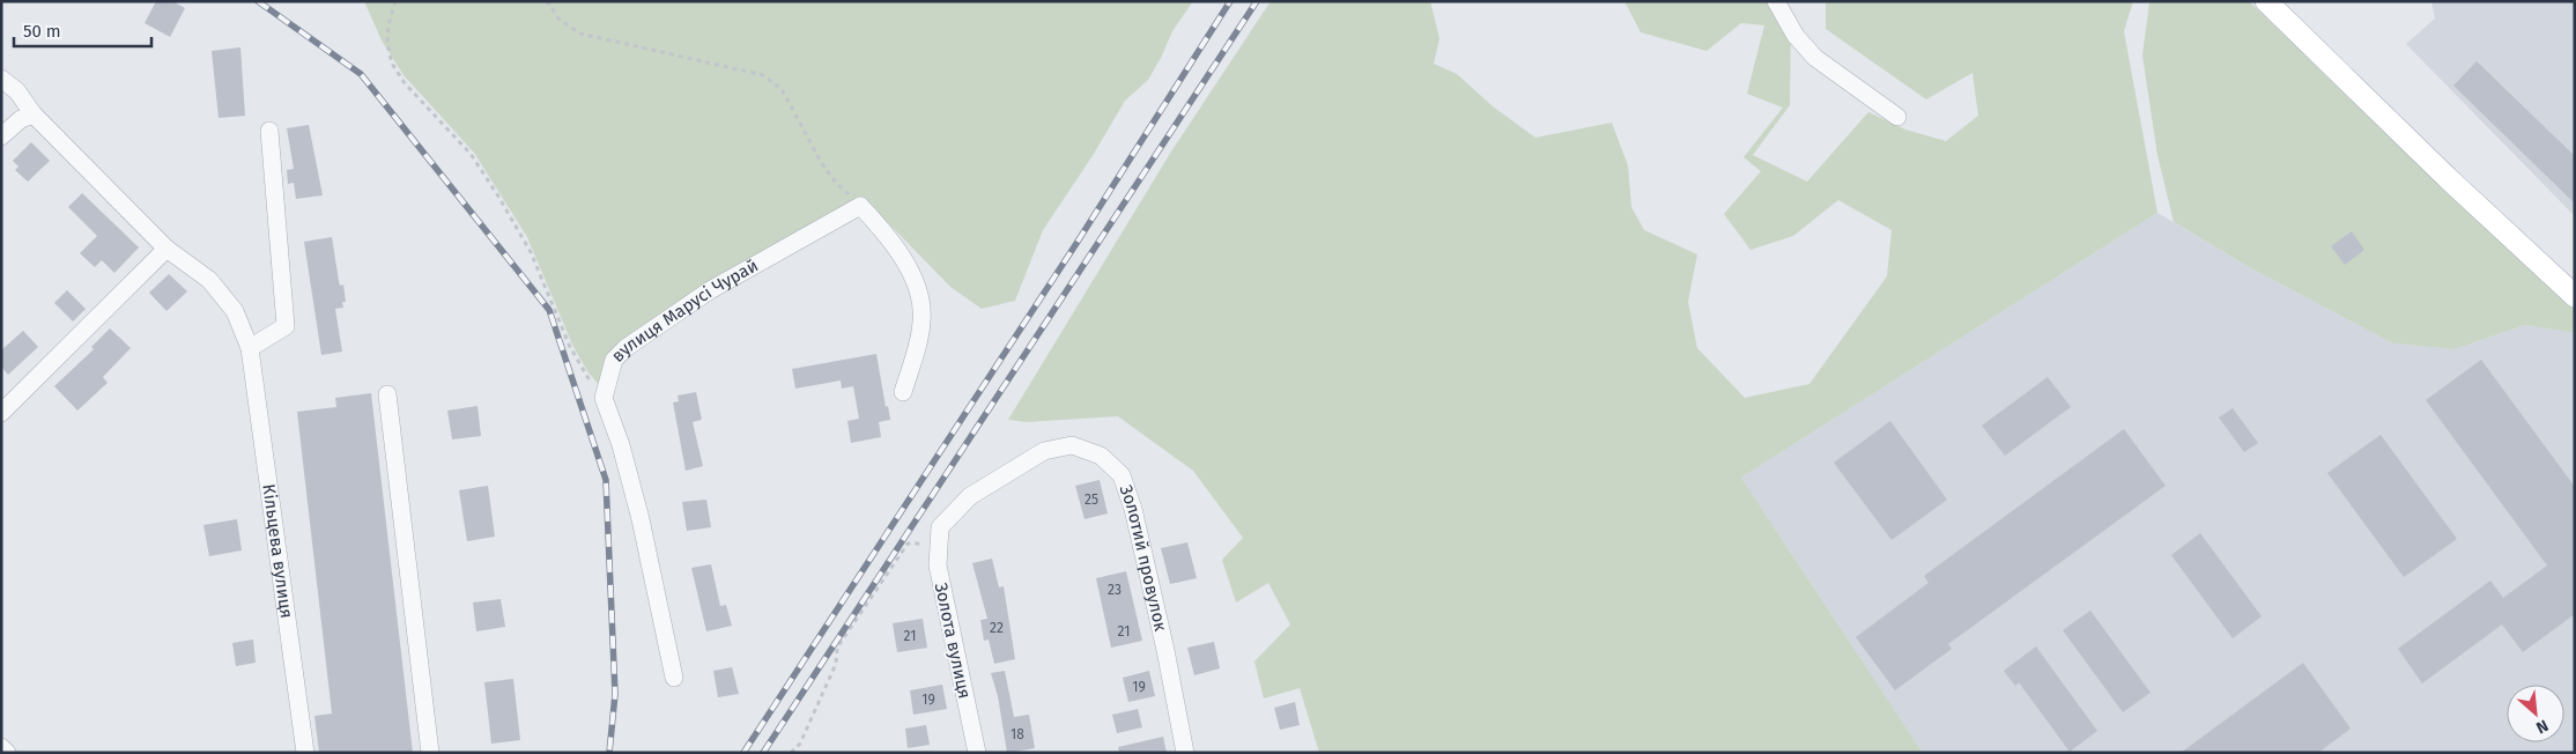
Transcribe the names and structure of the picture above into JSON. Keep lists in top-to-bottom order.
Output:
{
  "streets": {
    "street": [
      "вулиця Марусі Чурай",
      "Кільцева вулиця",
      "Золотий провулок",
      "Золота вулиця"
    ]
  },
  "crossings": [
    ["Золотий провулок", "Золота вулиця"]
  ],
  "house_numbers": [
    "25",
    "23",
    "22",
    "21",
    "21",
    "19",
    "19",
    "18"
  ],
  "scale_bar": "50 m",
  "north": "bottom right"
}
